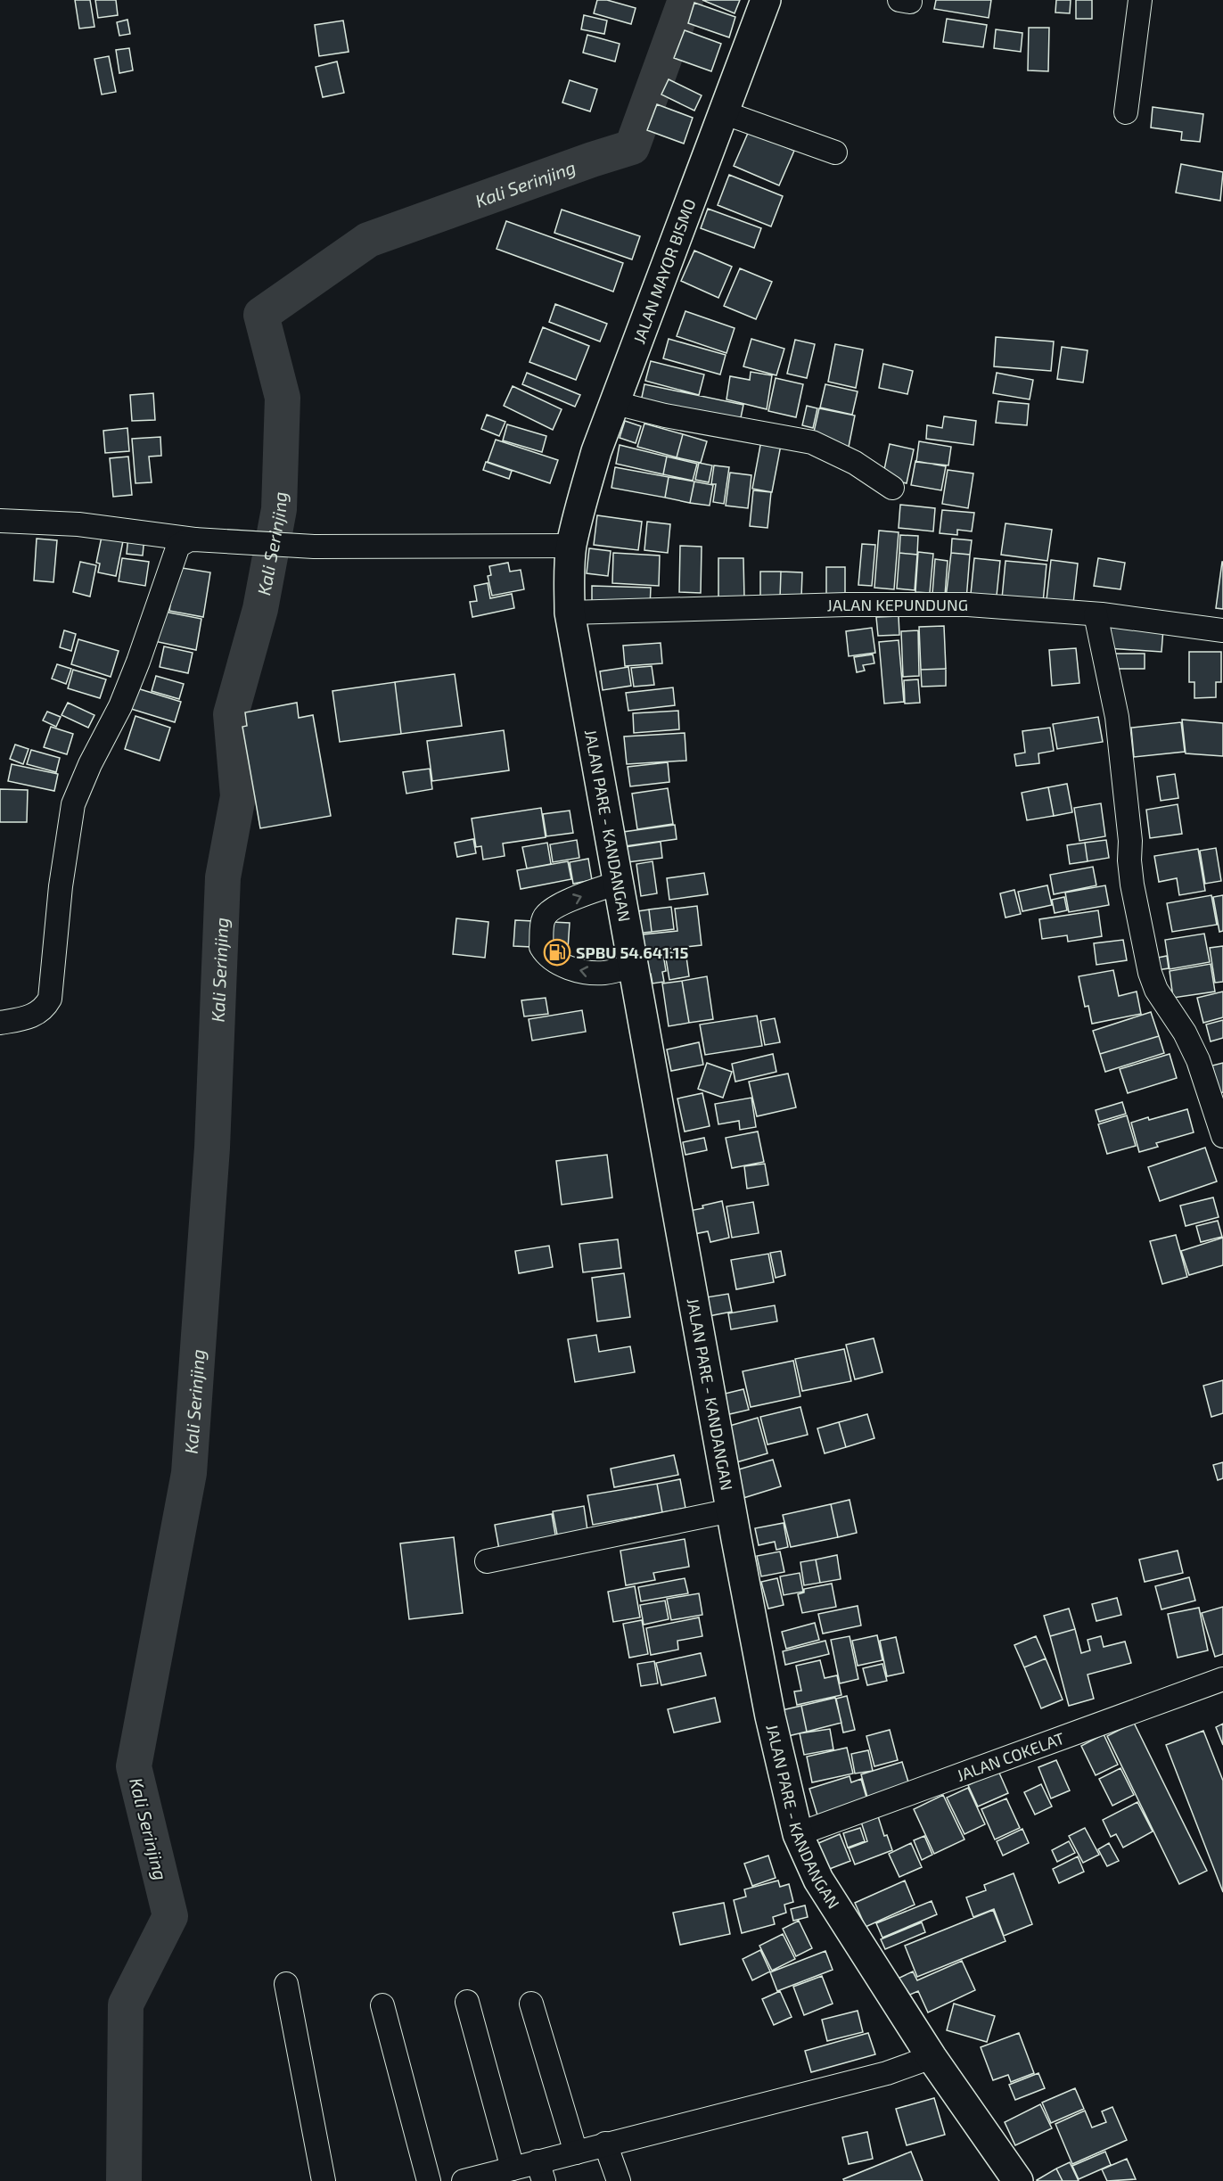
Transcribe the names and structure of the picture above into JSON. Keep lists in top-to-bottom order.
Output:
{
  "streets": {
    "main road": ["JALAN MAYOR BISMO", "JALAN PARE - KANDANGAN"],
    "street": ["JALAN KEPUNDUNG", "JALAN COKELAT"]
  },
  "crossings": [
    ["JALAN MAYOR BISMO", "JALAN PARE - KANDANGAN"],
    ["JALAN KEPUNDUNG", "JALAN PARE - KANDANGAN"],
    ["JALAN PARE - KANDANGAN", "JALAN COKELAT"]
  ],
  "water": ["Kali Serinjing"],
  "places": {
    "fuel station": ["SPBU 54.641.15"]
  }
}
